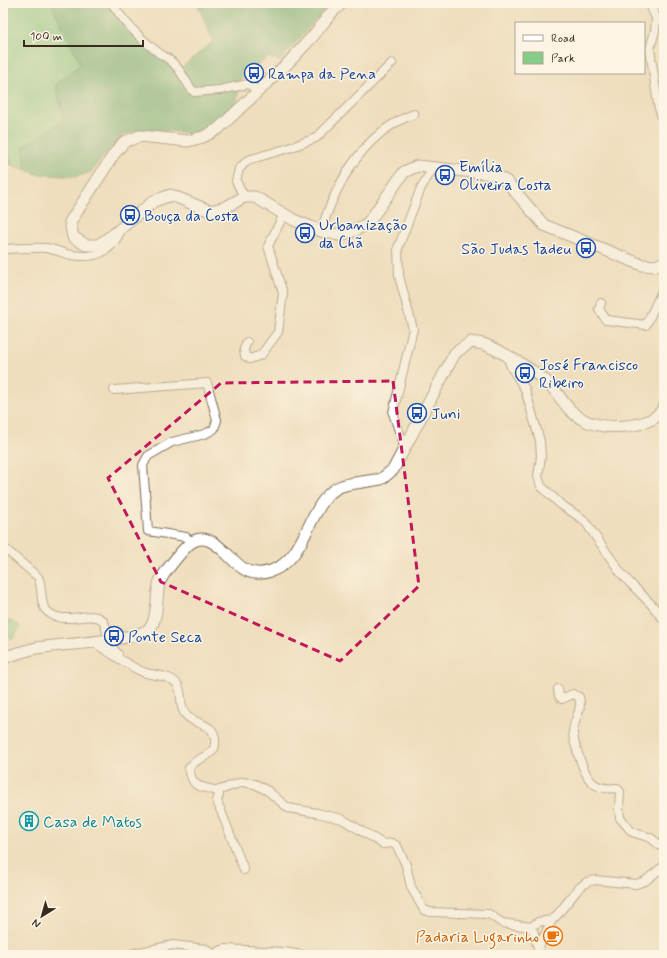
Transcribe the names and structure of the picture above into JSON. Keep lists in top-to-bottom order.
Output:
{
  "places": {
    "bus stop": [
      "Rampa da Pena",
      "Emília Oliveira Costa",
      "Bouça da Costa",
      "Urbanização da Chã",
      "São Judas Tadeu",
      "José Francisco Ribeiro",
      "Juni",
      "Ponte Seca"
    ],
    "building": ["Casa de Matos"],
    "cafe": ["Padaria Lugarinho"]
  },
  "legend": ["Road", "Park"],
  "scale_bar": "100 m",
  "north": "bottom left"
}
